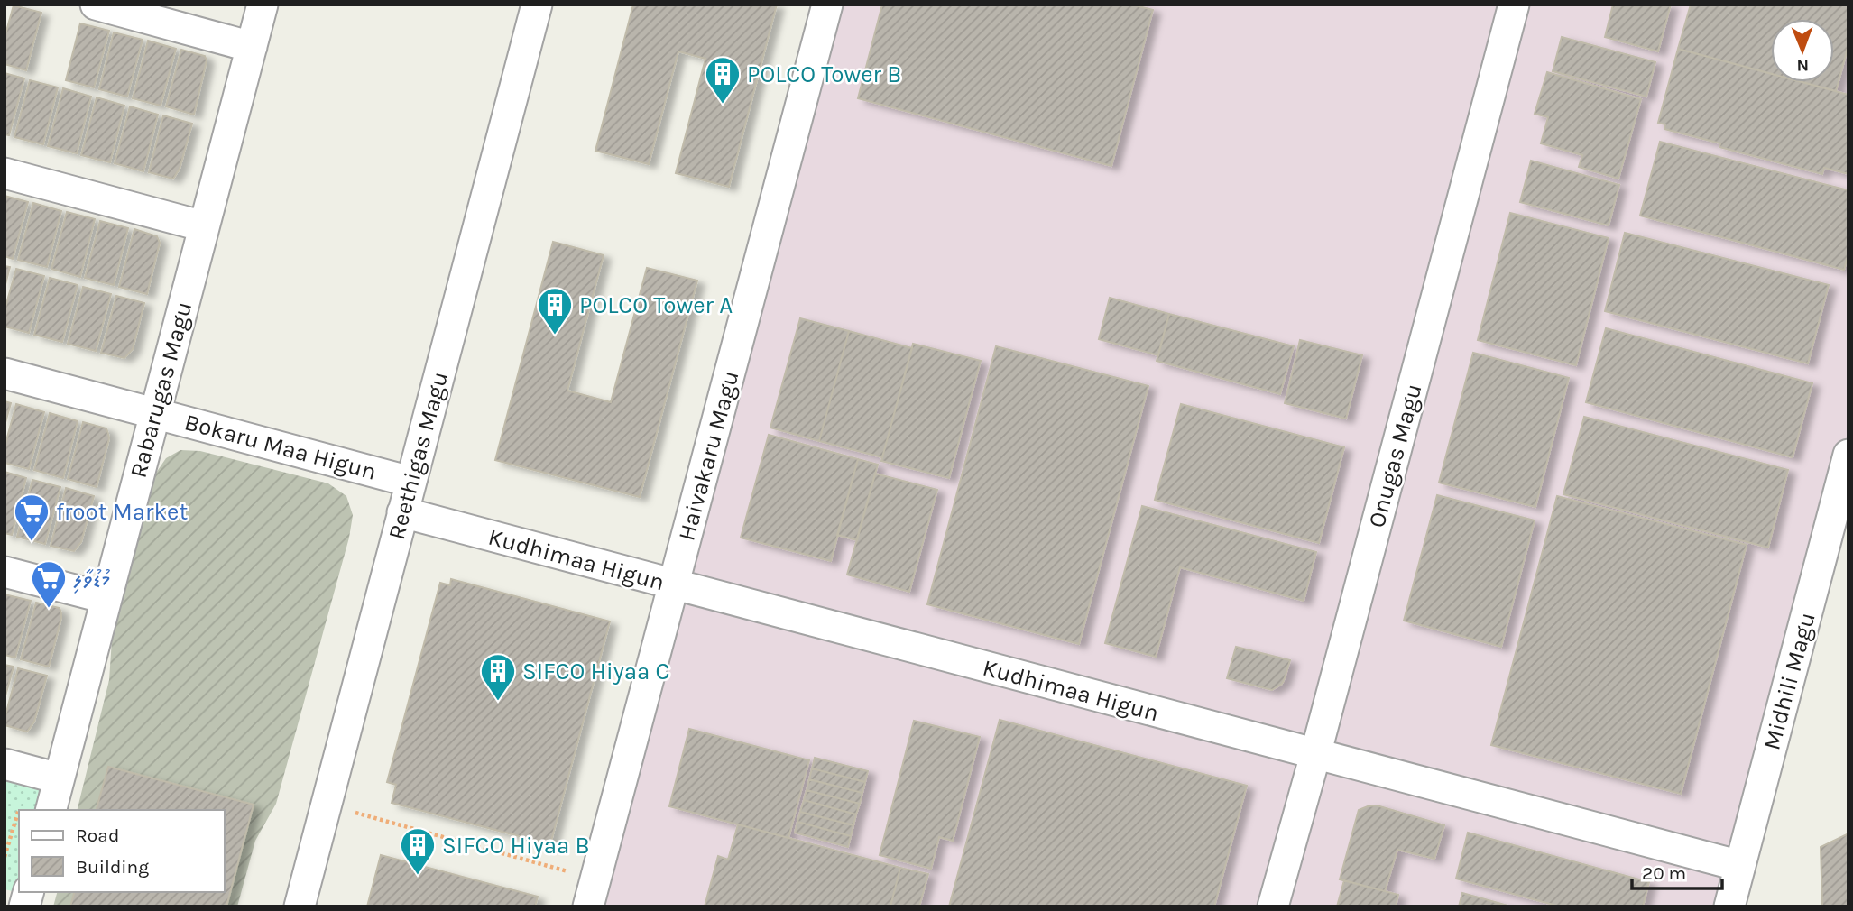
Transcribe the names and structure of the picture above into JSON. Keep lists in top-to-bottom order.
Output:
{
  "streets": {
    "street": [
      "Rabarugas Magu",
      "Bokaru Maa Higun",
      "Reethigas Magu",
      "Haivakaru Magu",
      "Onugas Magu",
      "Kudhimaa Higun",
      "Midhili Magu"
    ]
  },
  "crossings": [
    ["Rabarugas Magu", "Bokaru Maa Higun"],
    ["Bokaru Maa Higun", "Reethigas Magu"],
    ["Reethigas Magu", "Kudhimaa Higun"],
    ["Haivakaru Magu", "Kudhimaa Higun"],
    ["Onugas Magu", "Kudhimaa Higun"],
    ["Kudhimaa Higun", "Midhili Magu"]
  ],
  "places": {
    "building": [
      "POLCO Tower B",
      "POLCO Tower A",
      "SIFCO Hiyaa C",
      "SIFCO Hiyaa B"
    ],
    "supermarket": ["froot Market", "މުޑުވާލި"]
  },
  "legend": ["Road", "Building"],
  "scale_bar": "20 m",
  "north": "bottom"
}
